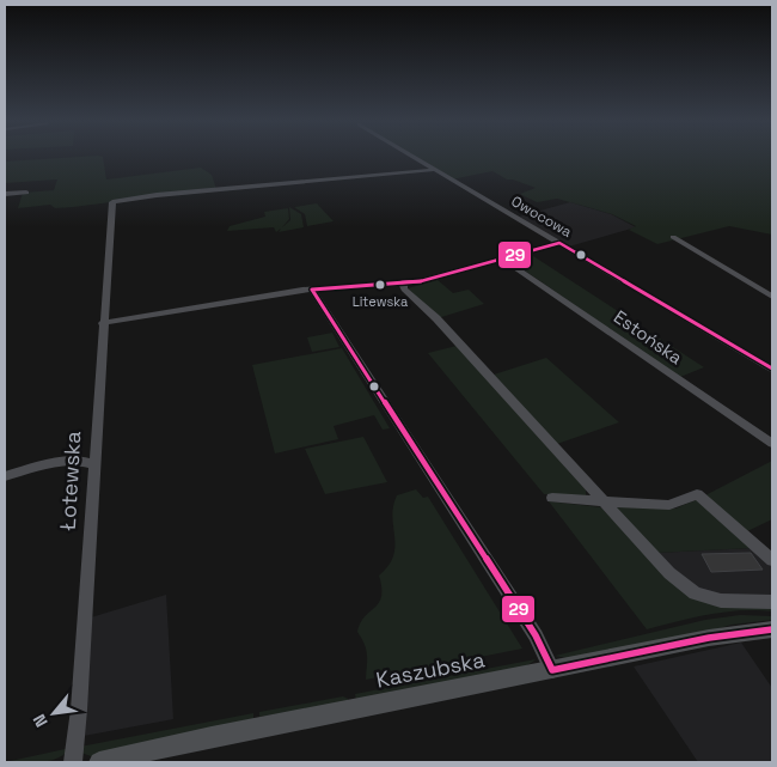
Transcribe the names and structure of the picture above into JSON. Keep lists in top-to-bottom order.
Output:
{
  "streets": {
    "main road": ["Kaszubska"],
    "street": ["Owocowa", "Estońska", "Łotewska"]
  },
  "crossings": [
    ["Owocowa", "Łotewska"]
  ],
  "places": ["Litewska"],
  "lines": ["transit line 29"],
  "north": "bottom left"
}
